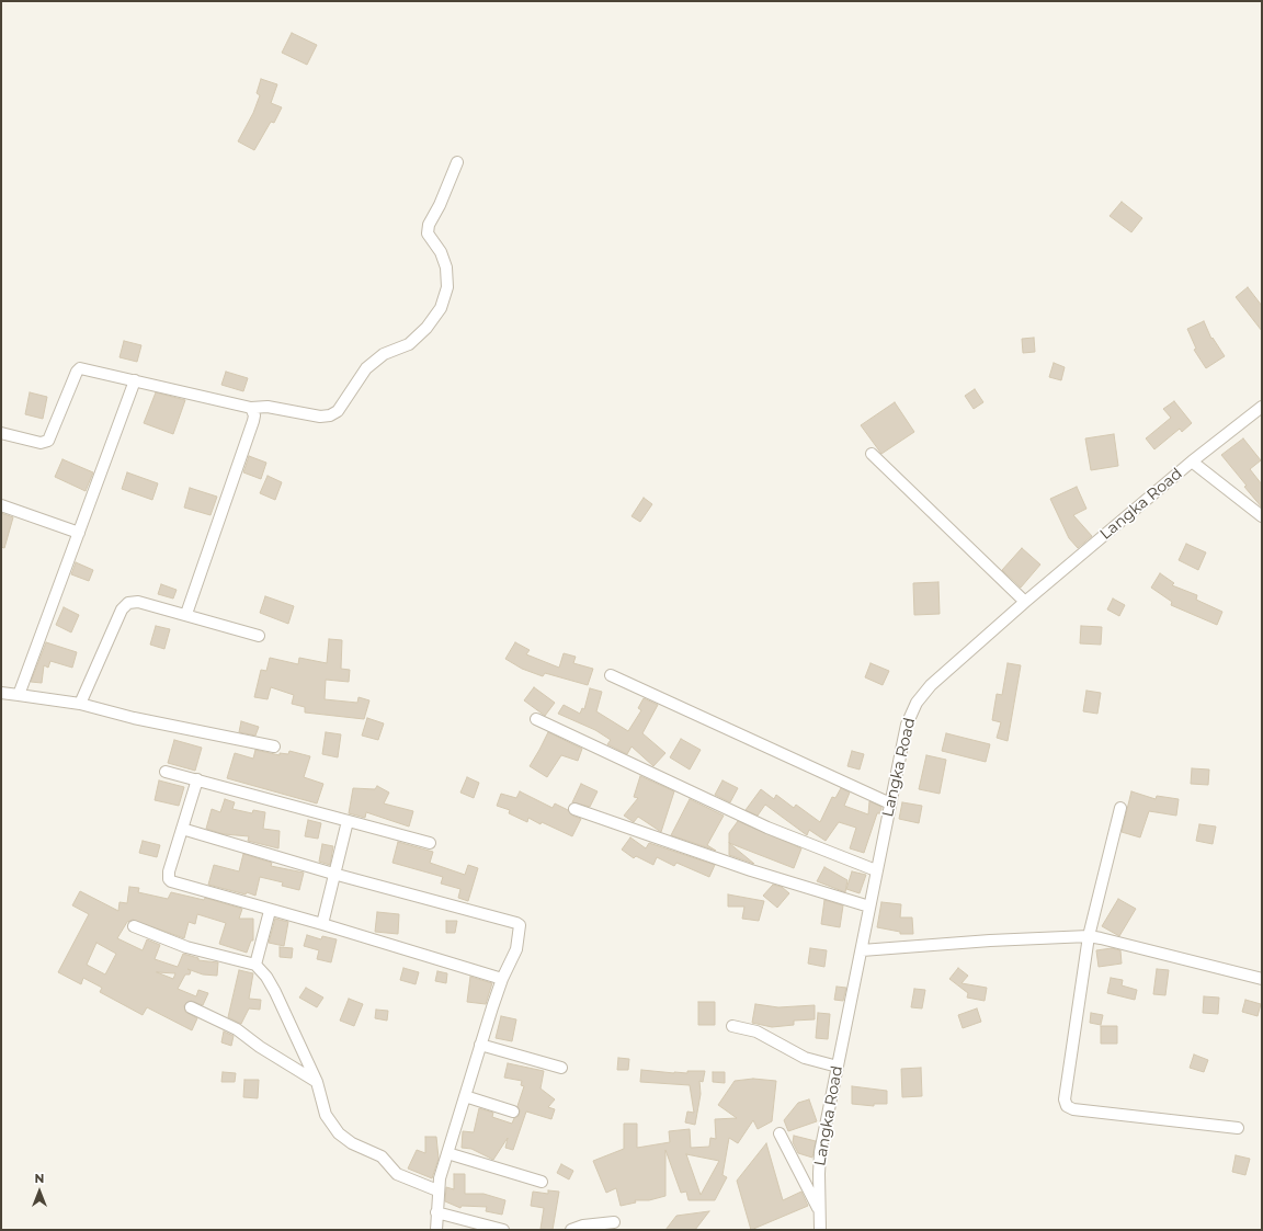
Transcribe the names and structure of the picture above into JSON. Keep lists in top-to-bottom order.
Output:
{
  "streets": {
    "street": ["Langka Road"]
  },
  "north": "top"
}
